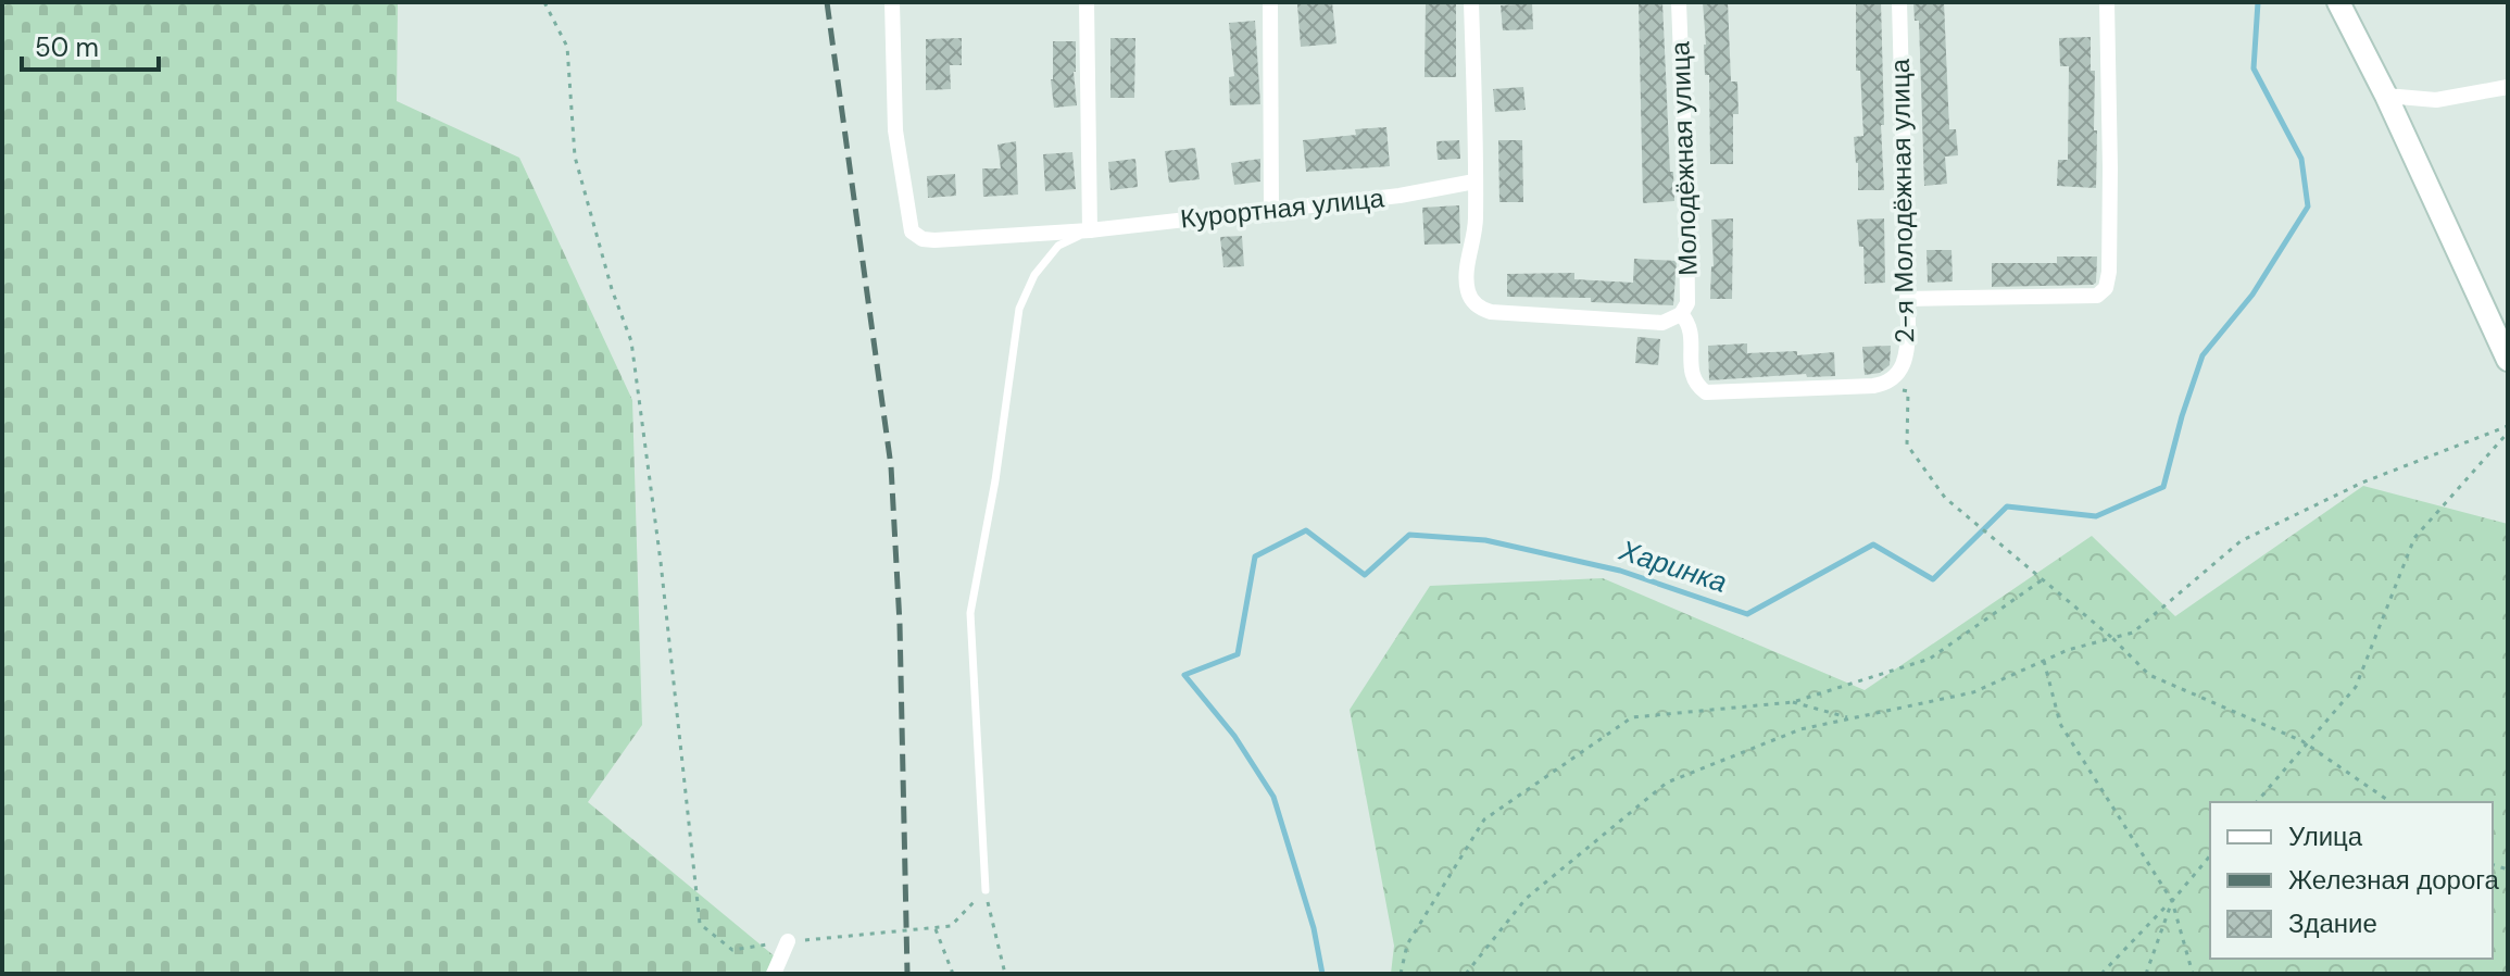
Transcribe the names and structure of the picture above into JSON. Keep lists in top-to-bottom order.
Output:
{
  "streets": {
    "street": ["Молодёжная улица", "2-я Молодёжная улица", "Курортная улица"]
  },
  "water": ["Харинка"],
  "legend": ["Улица", "Железная дорога", "Здание"],
  "scale_bar": "50 m"
}
